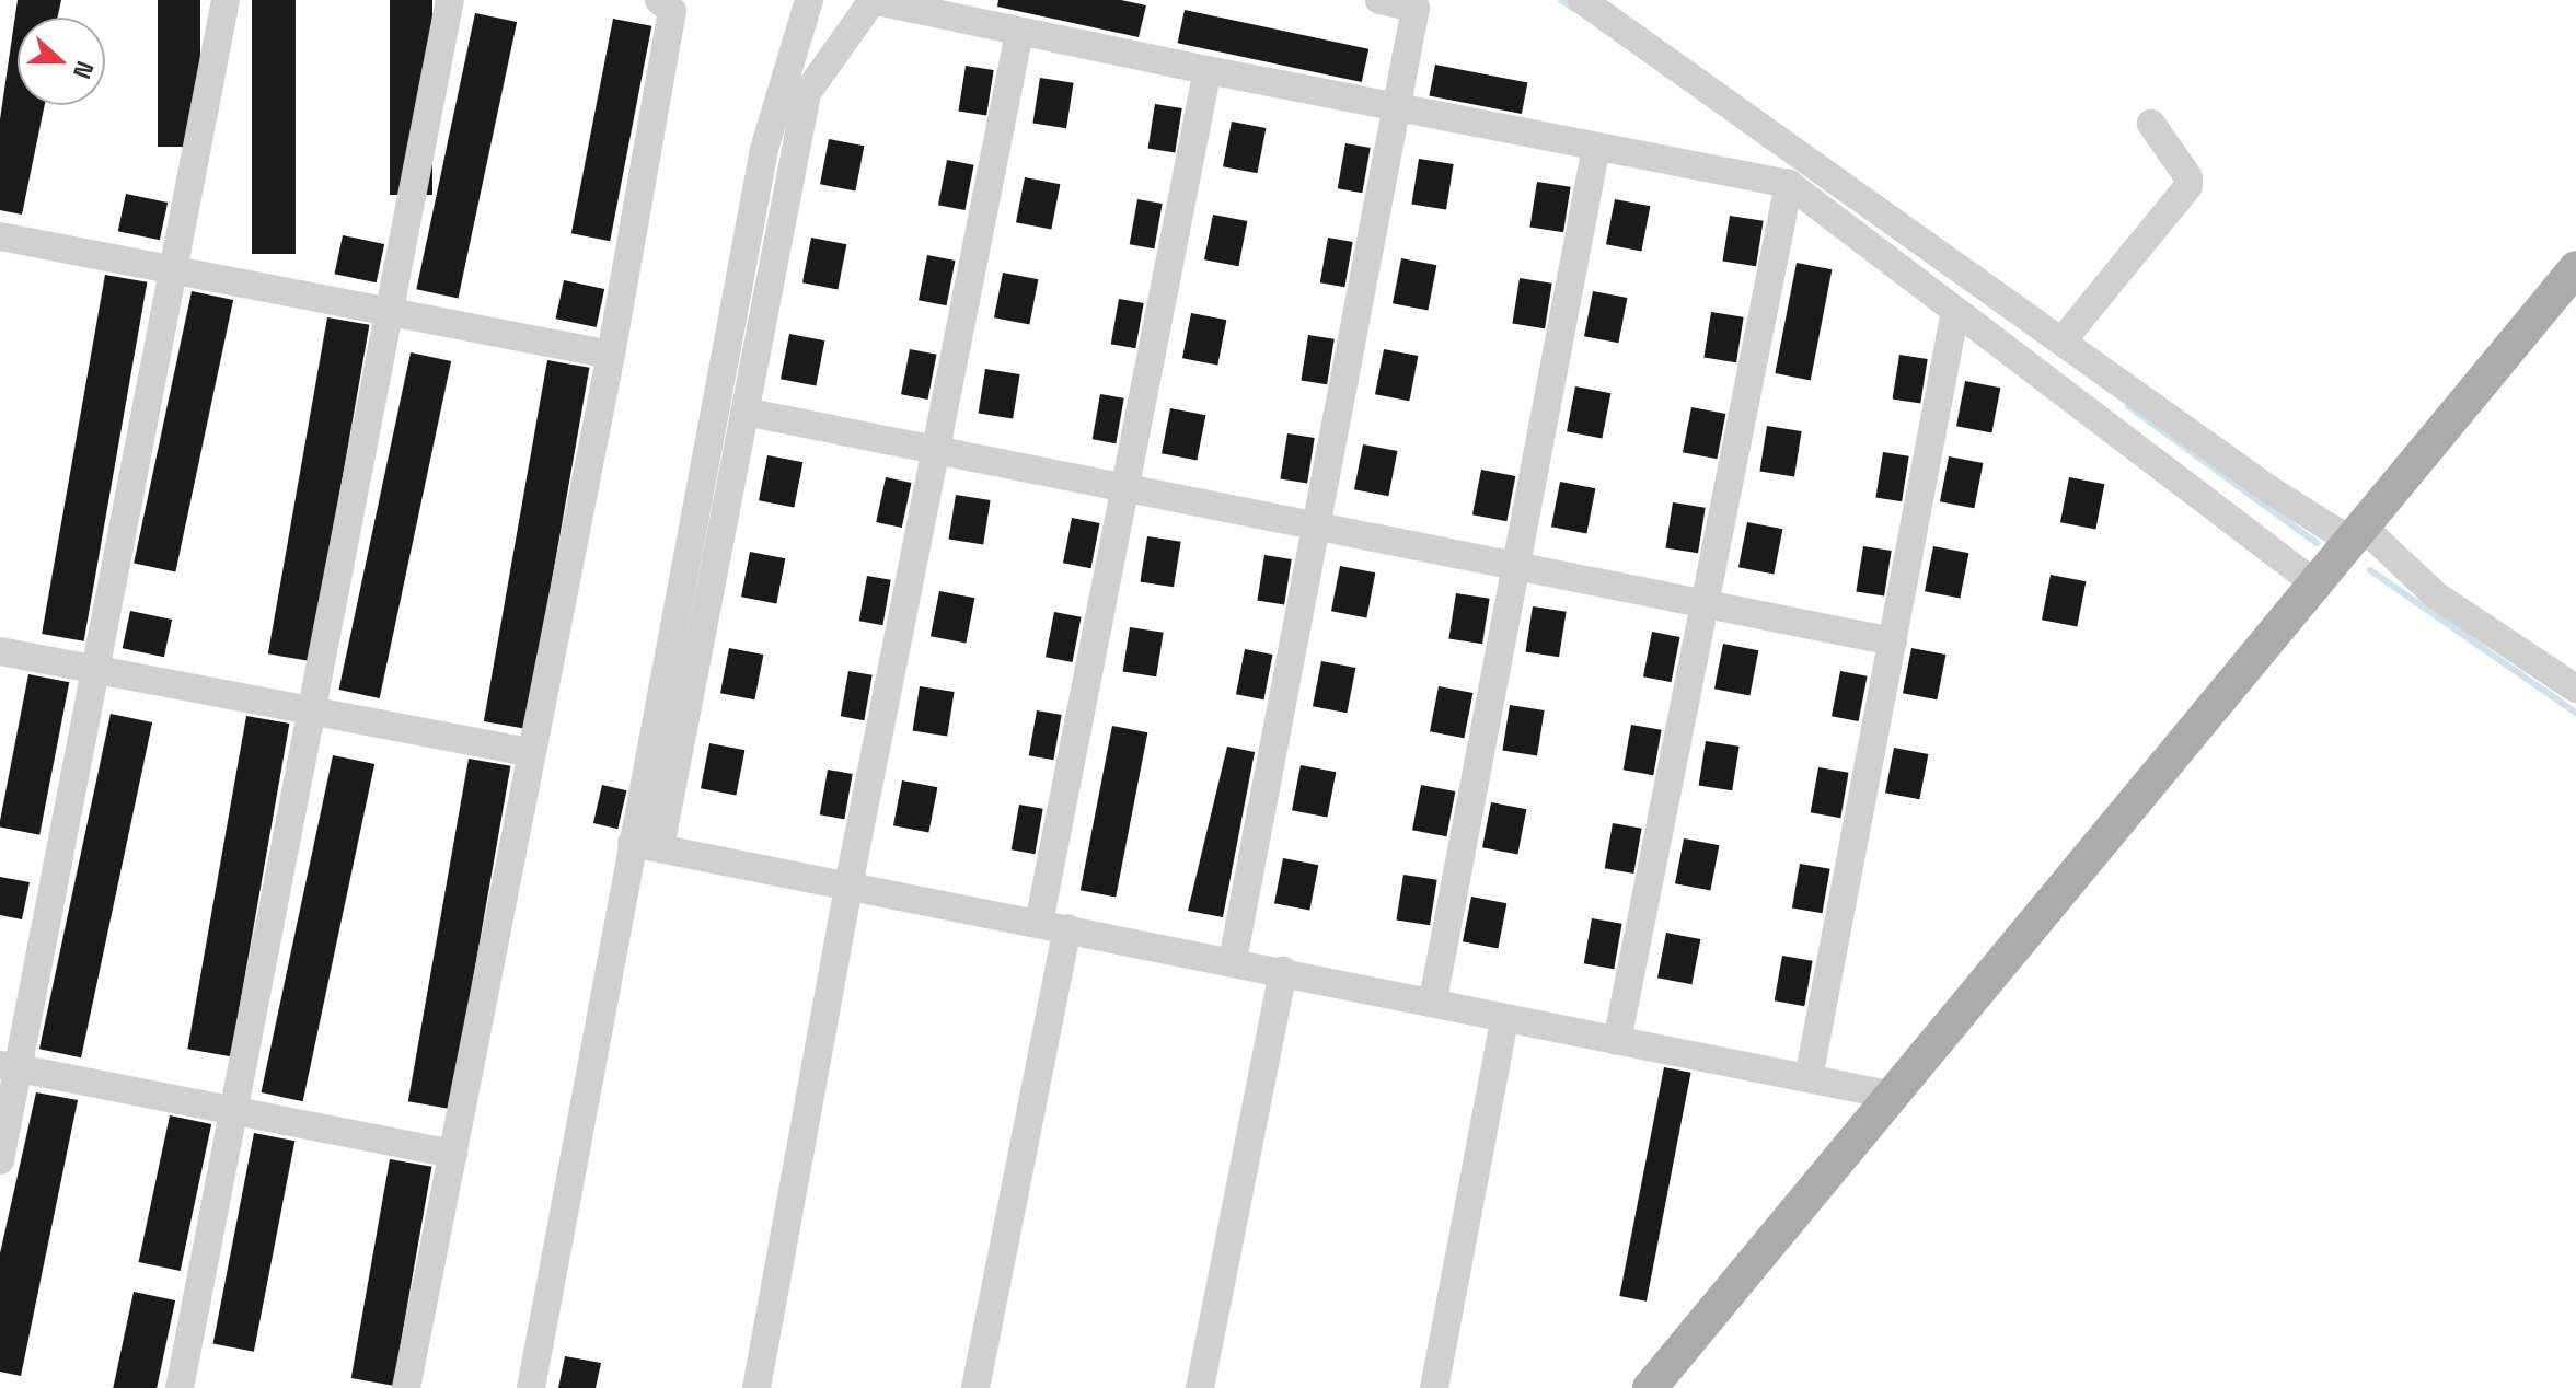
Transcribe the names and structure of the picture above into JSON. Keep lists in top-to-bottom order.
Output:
{
  "north": "right"
}
